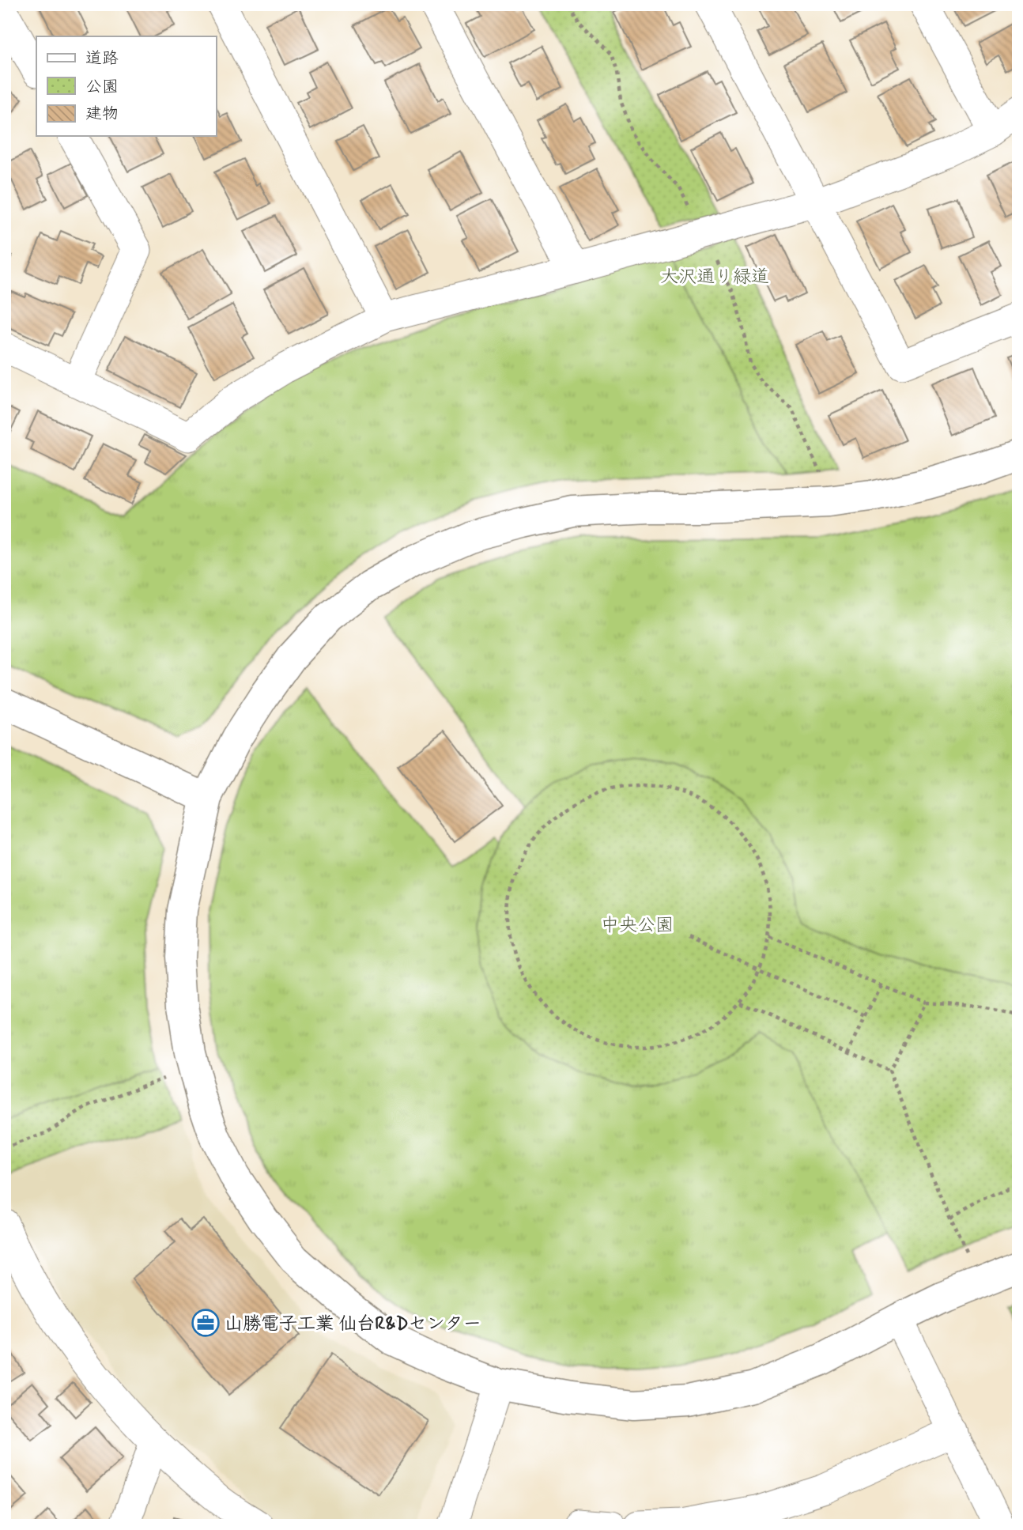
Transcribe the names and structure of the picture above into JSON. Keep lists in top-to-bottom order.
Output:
{
  "parks": ["大沢通り緑道", "中央公園"],
  "places": {
    "office": ["山勝電子工業 仙台R&Dセンター"]
  },
  "legend": ["道路", "公園", "建物"]
}
